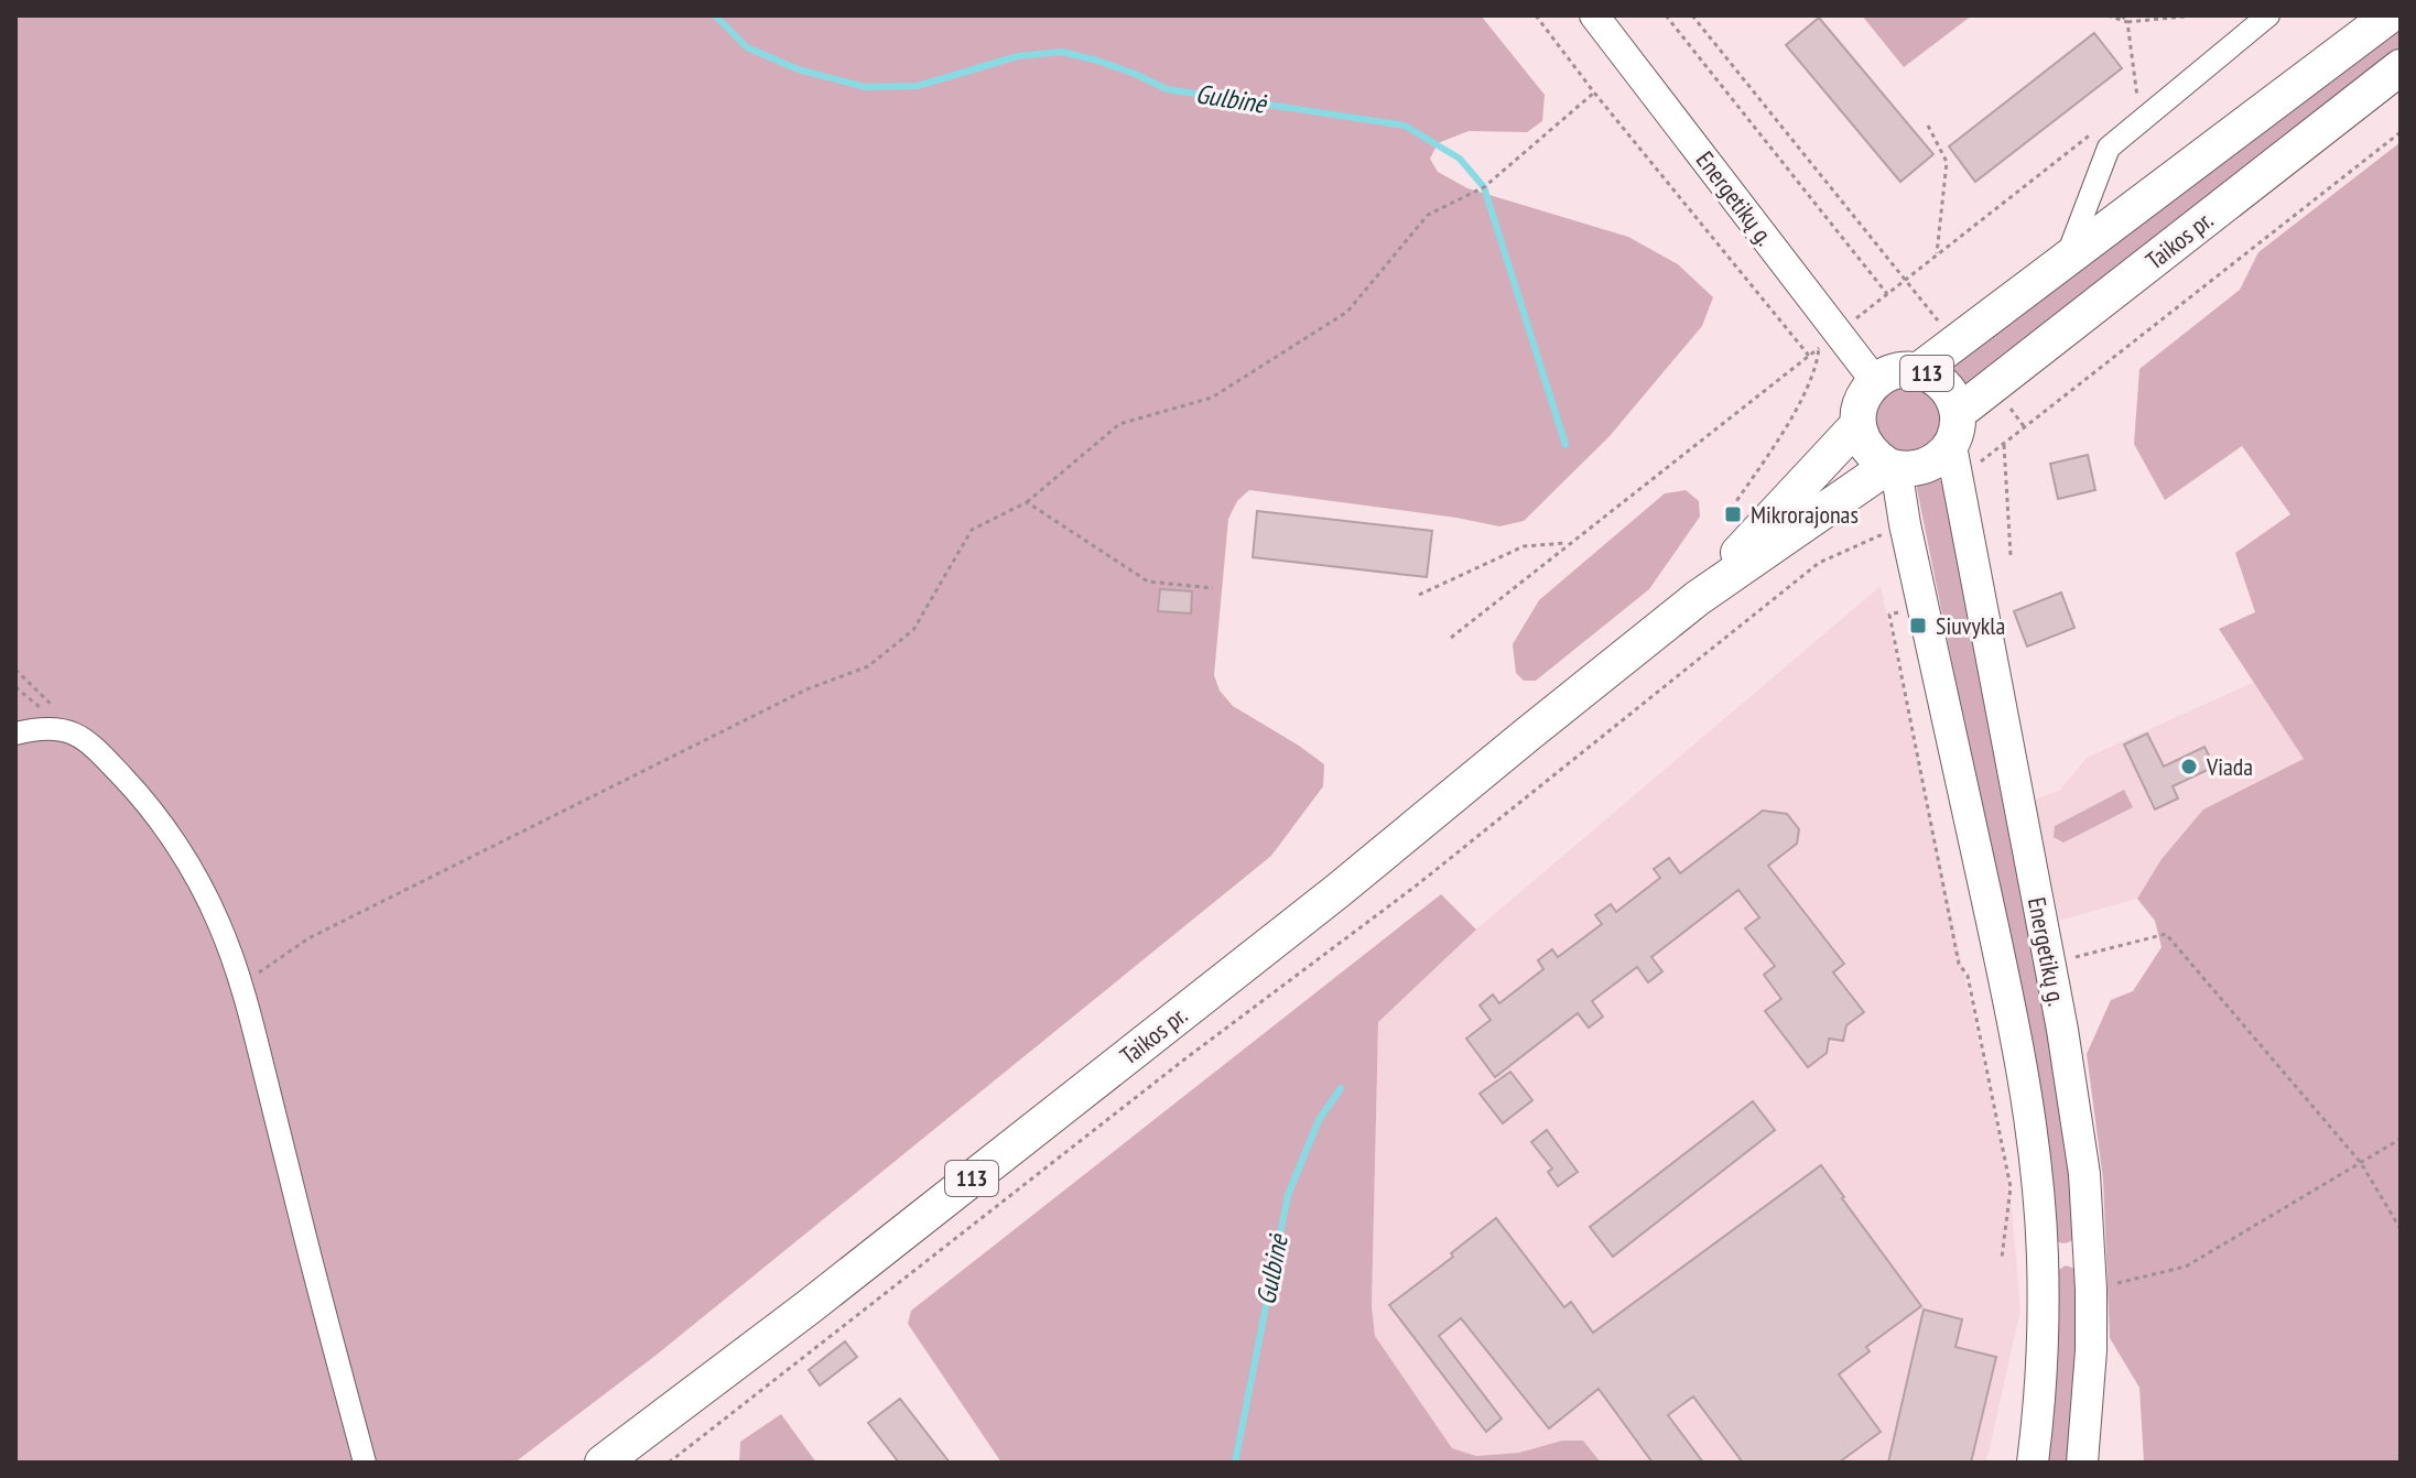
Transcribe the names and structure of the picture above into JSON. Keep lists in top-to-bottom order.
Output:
{
  "streets": {
    "main road": ["Energetikų g.", "Taikos pr.", "113"]
  },
  "crossings": [
    ["Energetikų g.", "Taikos pr."],
    ["Energetikų g.", "113"],
    ["Taikos pr.", "113"]
  ],
  "water": ["Gulbinė"],
  "places": {
    "transit": ["Mikrorajonas", "Siuvykla"],
    "other": ["Viada"]
  }
}
